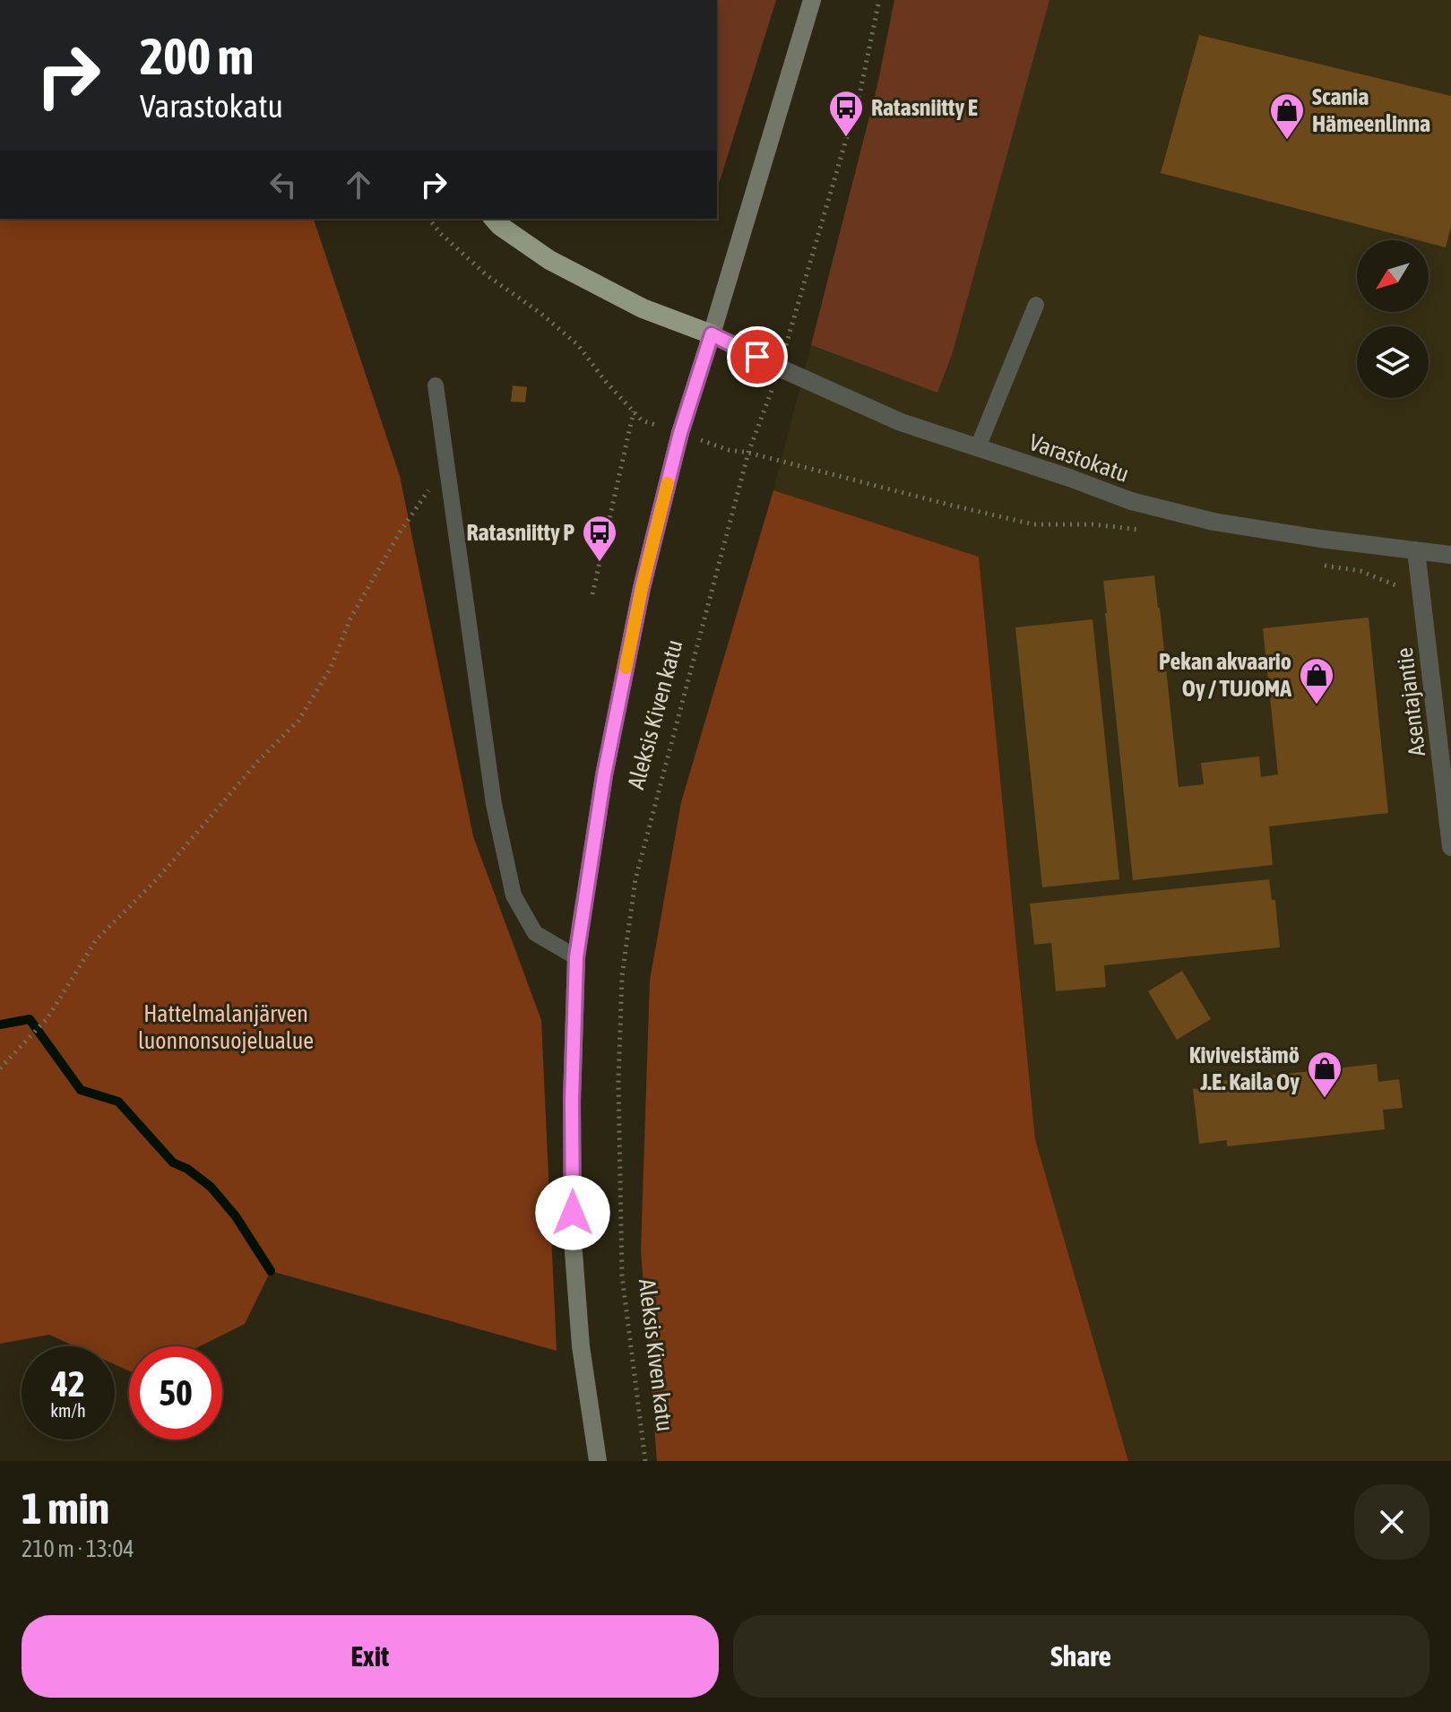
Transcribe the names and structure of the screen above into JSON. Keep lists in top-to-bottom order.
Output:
{
  "streets": {
    "main road": ["Aleksis Kiven katu"],
    "street": ["Varastokatu", "Asentajantie"]
  },
  "crossings": [
    ["Varastokatu", "Asentajantie"],
    ["Varastokatu", "Aleksis Kiven katu"]
  ],
  "parks": ["Hattelmalanjärven luonnonsuojelualue"],
  "places": {
    "bus stop": ["Ratasniitty E", "Ratasniitty P"],
    "shop": ["Scania Hämeenlinna", "Pekan akvaario Oy / TUJOMA", "Kiviveistämö J.E. Kaila Oy"]
  },
  "north": "bottom left",
  "page": {
    "turn": ["200 m", "Varastokatu"],
    "speed": "42 km/h",
    "limit": "50",
    "heading": ["1 min", "210 m · 13:04"],
    "buttons": ["Exit", "Share"]
  }
}
